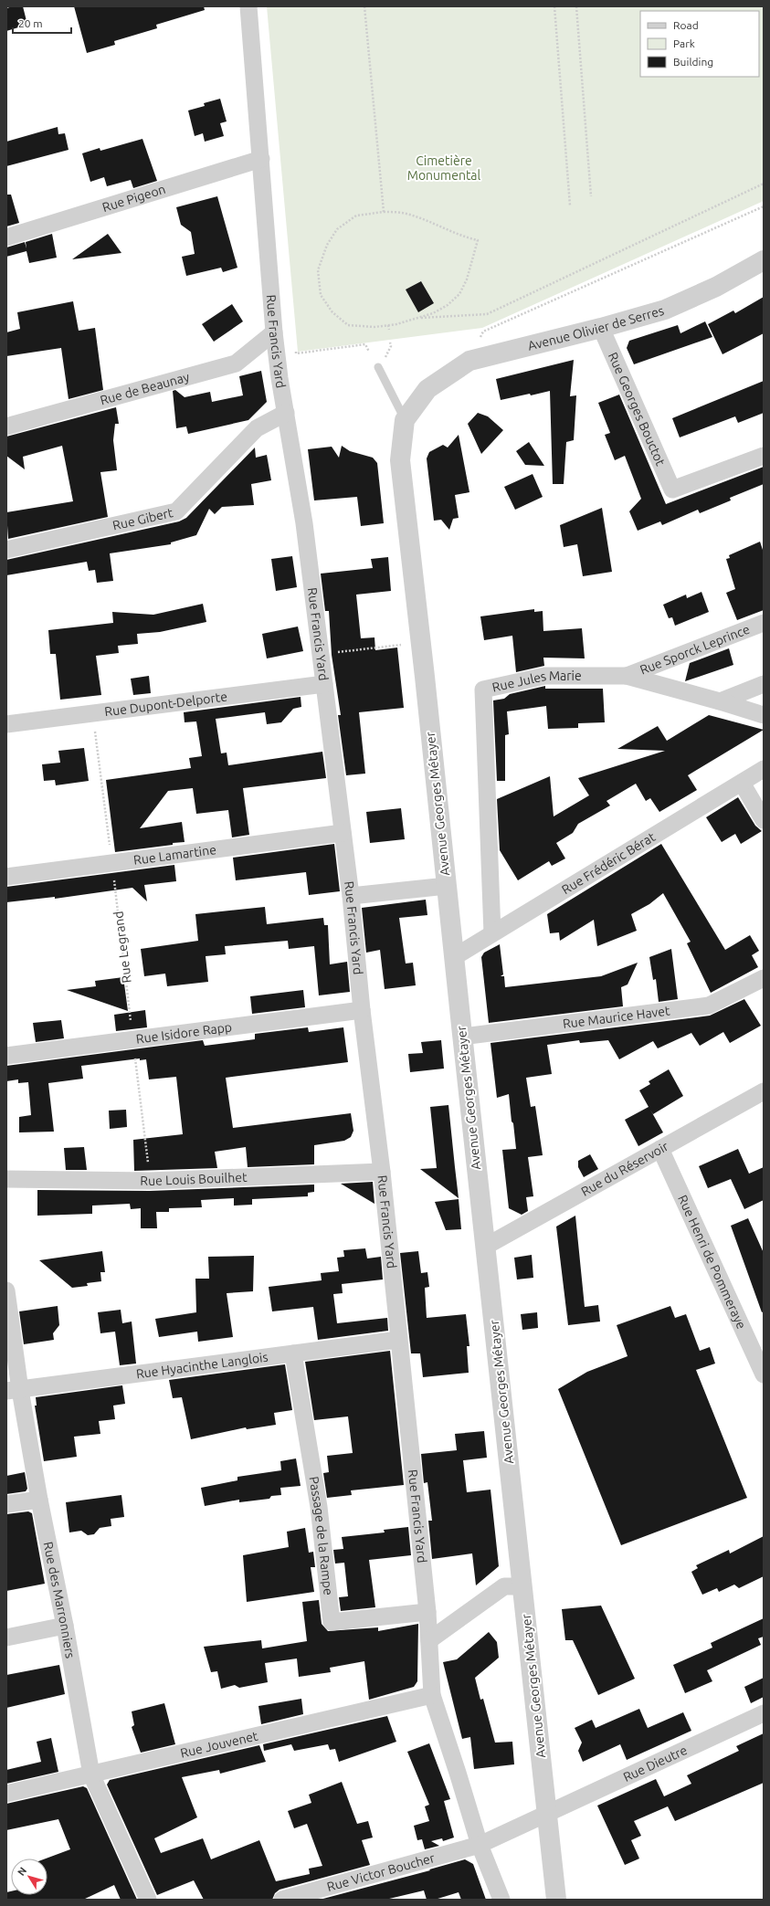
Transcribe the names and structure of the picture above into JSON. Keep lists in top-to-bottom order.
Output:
{
  "streets": {
    "street": [
      "Rue Pigeon",
      "Avenue Olivier de Serres",
      "Rue Francis Yard",
      "Rue de Beaunay",
      "Rue Georges Bouctot",
      "Rue Gibert",
      "Rue Sporck Leprince",
      "Rue Jules Marie",
      "Rue Dupont-Delporte",
      "Avenue Georges Métayer",
      "Rue Lamartine",
      "Rue Frédéric Bérat",
      "Rue Maurice Havet",
      "Rue Isidore Rapp",
      "Rue du Réservoir",
      "Rue Louis Bouilhet",
      "Rue Henri de Pommeraye",
      "Rue Hyacinthe Langlois",
      "Passage de la Rampe",
      "Rue des Marronniers",
      "Rue Jouvenet",
      "Rue Dieutre",
      "Rue Victor Boucher"
    ],
    "path": ["Rue Legrand"]
  },
  "crossings": [
    ["Rue Pigeon", "Rue Francis Yard"],
    ["Avenue Olivier de Serres", "Rue Georges Bouctot"],
    ["Avenue Olivier de Serres", "Avenue Georges Métayer"],
    ["Rue Francis Yard", "Rue de Beaunay"],
    ["Rue Francis Yard", "Rue Gibert"],
    ["Rue Francis Yard", "Rue Dupont-Delporte"],
    ["Rue Francis Yard", "Rue Lamartine"],
    ["Rue Francis Yard", "Rue Isidore Rapp"],
    ["Rue Francis Yard", "Rue Louis Bouilhet"],
    ["Rue Francis Yard", "Rue Hyacinthe Langlois"],
    ["Rue Francis Yard", "Passage de la Rampe"],
    ["Rue Francis Yard", "Rue Jouvenet"],
    ["Rue Francis Yard", "Rue Dieutre"],
    ["Rue Francis Yard", "Rue Victor Boucher"],
    ["Rue Sporck Leprince", "Rue Jules Marie"],
    ["Rue Jules Marie", "Rue Frédéric Bérat"],
    ["Rue Dupont-Delporte", "Rue Legrand"],
    ["Avenue Georges Métayer", "Rue Frédéric Bérat"],
    ["Avenue Georges Métayer", "Rue Maurice Havet"],
    ["Avenue Georges Métayer", "Rue du Réservoir"],
    ["Avenue Georges Métayer", "Rue Dieutre"],
    ["Rue Lamartine", "Rue Legrand"],
    ["Rue Legrand", "Rue Isidore Rapp"],
    ["Rue Legrand", "Rue Louis Bouilhet"],
    ["Rue du Réservoir", "Rue Henri de Pommeraye"],
    ["Rue Hyacinthe Langlois", "Passage de la Rampe"],
    ["Rue Hyacinthe Langlois", "Rue des Marronniers"],
    ["Rue des Marronniers", "Rue Jouvenet"],
    ["Rue Dieutre", "Rue Victor Boucher"]
  ],
  "parks": ["Cimetière Monumental"],
  "legend": ["Road", "Park", "Building"],
  "scale_bar": "20 m",
  "north": "top left"
}
